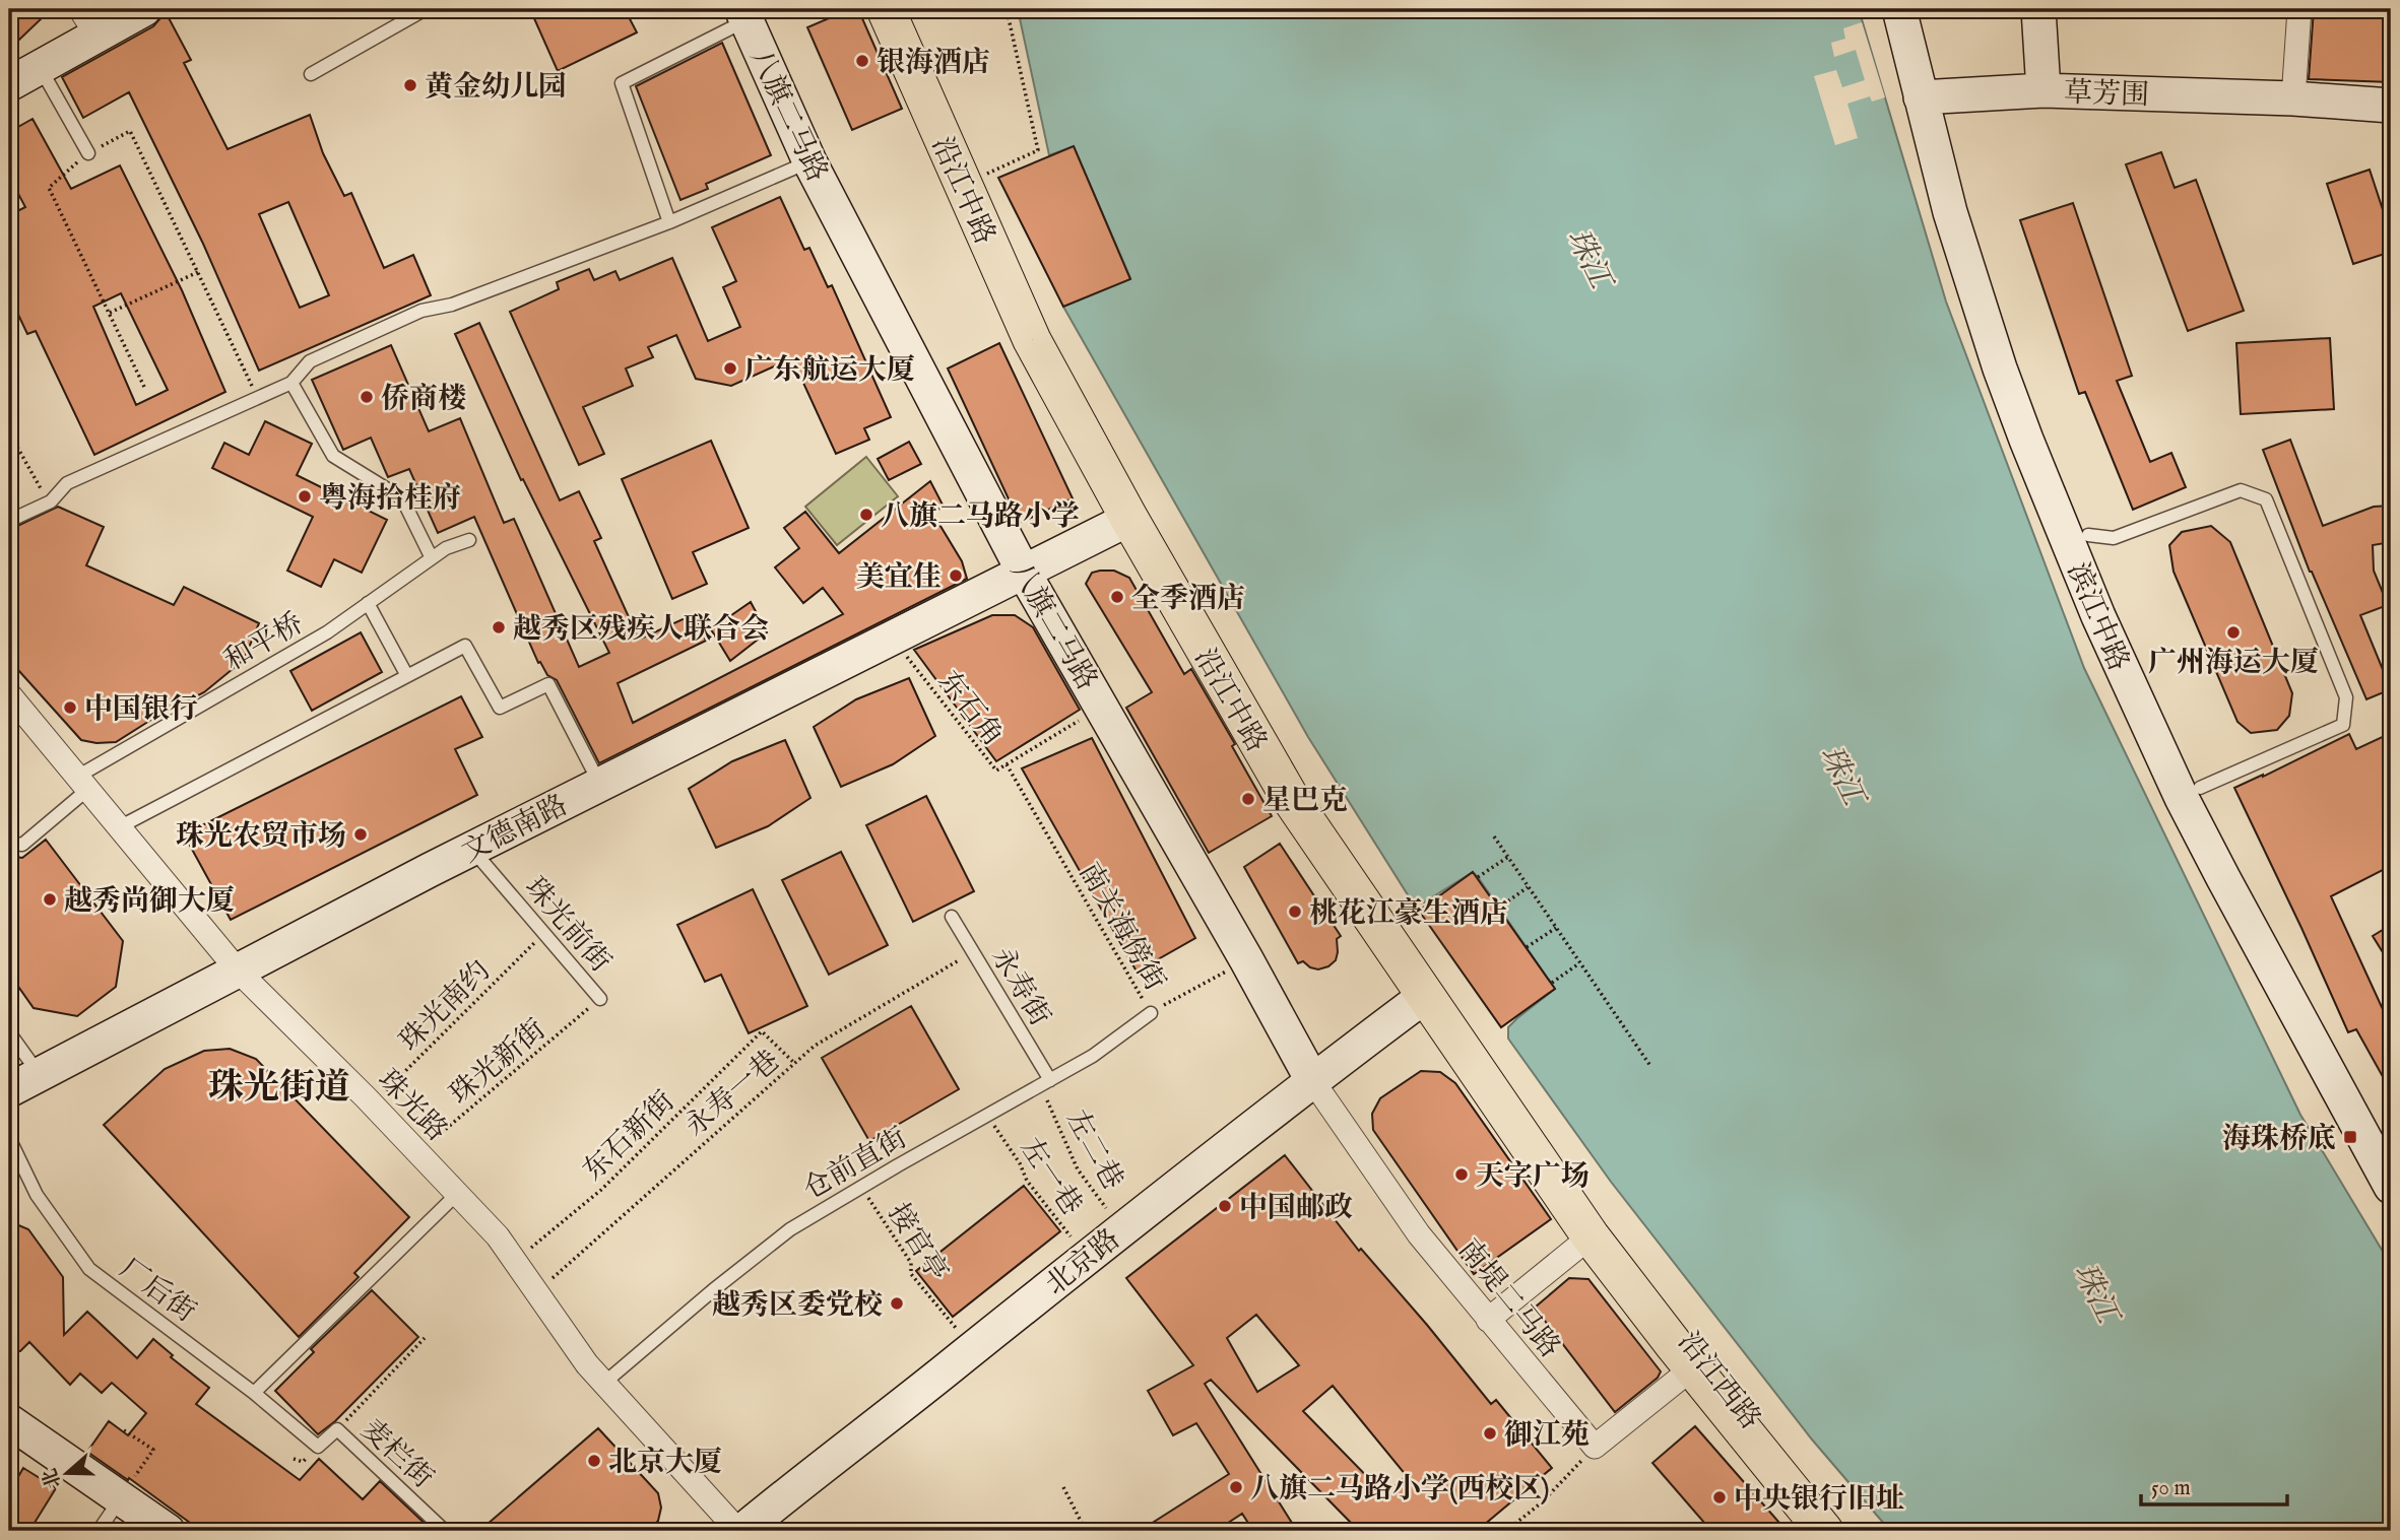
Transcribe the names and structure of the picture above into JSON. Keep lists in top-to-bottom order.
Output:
{
  "streets": {
    "main road": [
      "草芳围",
      "八旗二马路",
      "沿江中路",
      "滨江中路",
      "文德南路",
      "北京路",
      "沿江西路"
    ],
    "street": ["珠光路", "南堤二马路"],
    "lane": [
      "和平桥",
      "珠光前街",
      "永寿街",
      "仓前直街",
      "厂后街",
      "麦栏街"
    ],
    "path": [
      "东石角",
      "南关海傍街",
      "珠光南约",
      "珠光新街",
      "永寿一巷",
      "东石新街",
      "左二巷",
      "左一巷",
      "接官亭"
    ]
  },
  "crossings": [
    ["草芳围", "滨江中路"],
    ["八旗二马路", "东石角"],
    ["八旗二马路", "文德南路"],
    ["八旗二马路", "南关海傍街"],
    ["八旗二马路", "北京路"],
    ["八旗二马路", "南堤二马路"],
    ["沿江中路", "文德南路"],
    ["沿江中路", "北京路"],
    ["沿江中路", "沿江西路"],
    ["和平桥", "珠光路"],
    ["东石角", "文德南路"],
    ["东石角", "南关海傍街"],
    ["文德南路", "珠光前街"],
    ["文德南路", "珠光路"],
    ["珠光前街", "珠光南约"],
    ["珠光前街", "珠光新街"],
    ["南关海傍街", "仓前直街"],
    ["永寿街", "永寿一巷"],
    ["永寿街", "左二巷"],
    ["永寿街", "仓前直街"],
    ["珠光南约", "珠光路"],
    ["珠光新街", "珠光路"],
    ["永寿一巷", "珠光路"],
    ["永寿一巷", "东石新街"],
    ["珠光路", "东石新街"],
    ["珠光路", "仓前直街"],
    ["珠光路", "北京路"],
    ["左二巷", "仓前直街"],
    ["左二巷", "北京路"],
    ["仓前直街", "左一巷"],
    ["仓前直街", "接官亭"],
    ["左一巷", "北京路"],
    ["接官亭", "北京路"],
    ["北京路", "南堤二马路"],
    ["厂后街", "麦栏街"]
  ],
  "districts": ["珠光街道"],
  "water": ["珠江"],
  "places": {
    "other": [
      "银海酒店",
      "黄金幼儿园",
      "广东航运大厦",
      "侨商楼",
      "粤海拾桂府",
      "八旗二马路小学",
      "美宜佳",
      "全季酒店",
      "越秀区残疾人联合会",
      "广州海运大厦",
      "中国银行",
      "星巴克",
      "珠光农贸市场",
      "越秀尚御大厦",
      "桃花江豪生酒店",
      "天字广场",
      "中国邮政",
      "越秀区委党校",
      "御江苑",
      "北京大厦",
      "八旗二马路小学(西校区)",
      "中央银行旧址"
    ],
    "transit": ["海珠桥底"]
  },
  "scale_bar": "50 m",
  "north": "left"
}
